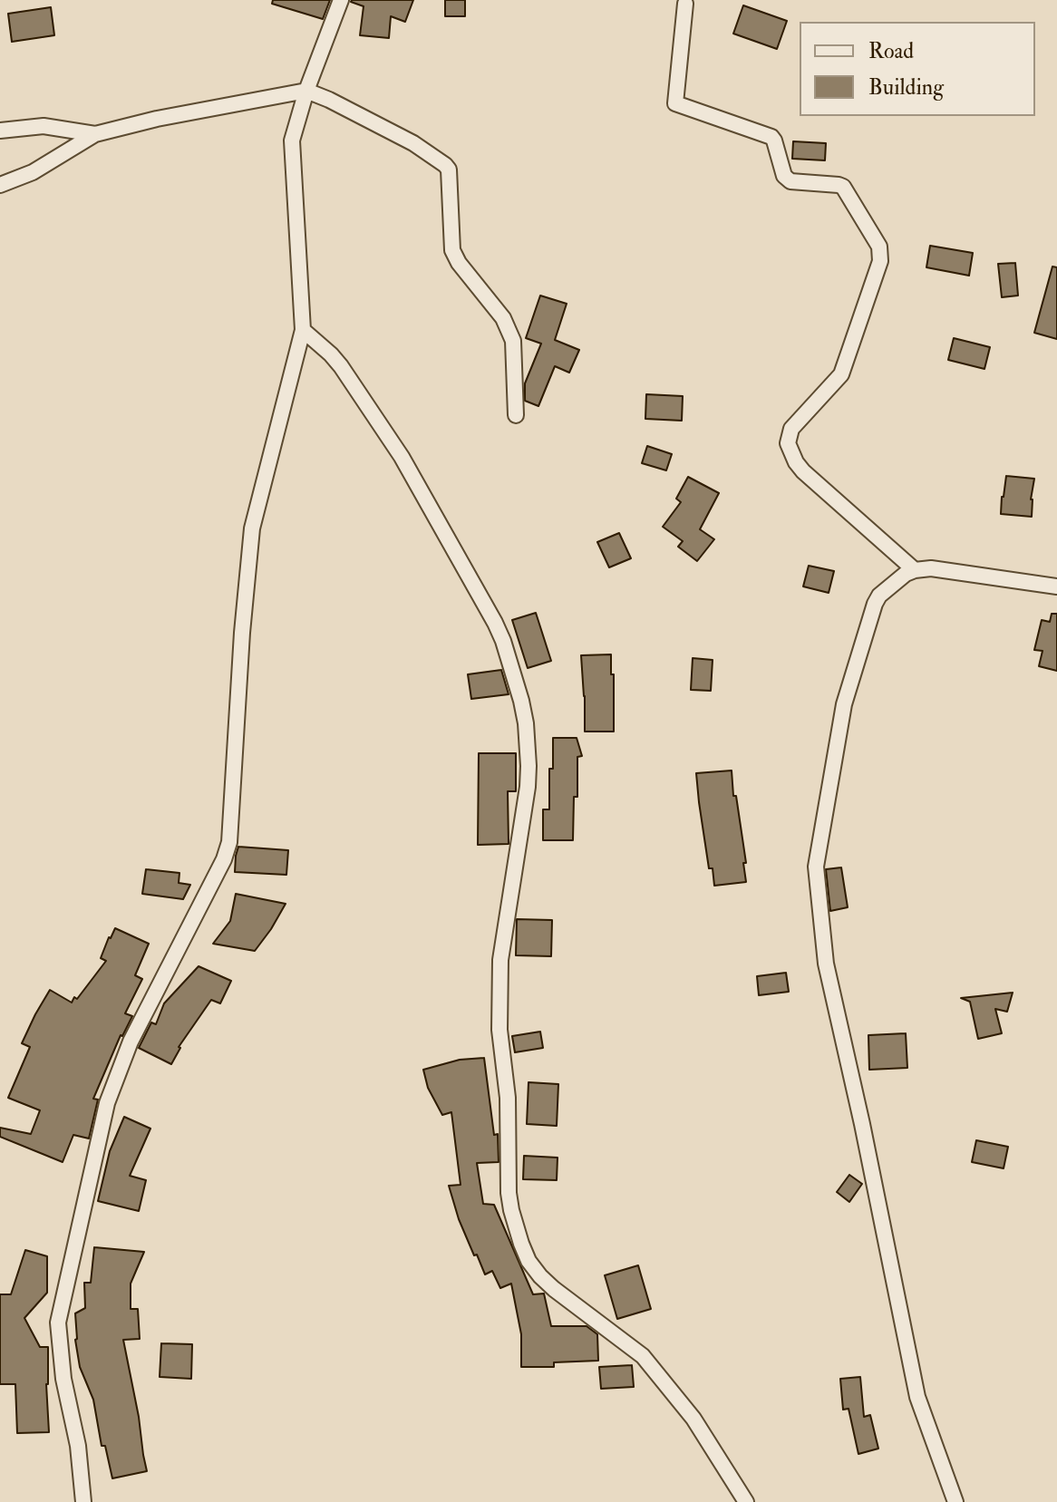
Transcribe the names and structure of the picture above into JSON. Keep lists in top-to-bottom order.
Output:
{
  "legend": ["Road", "Building"]
}
